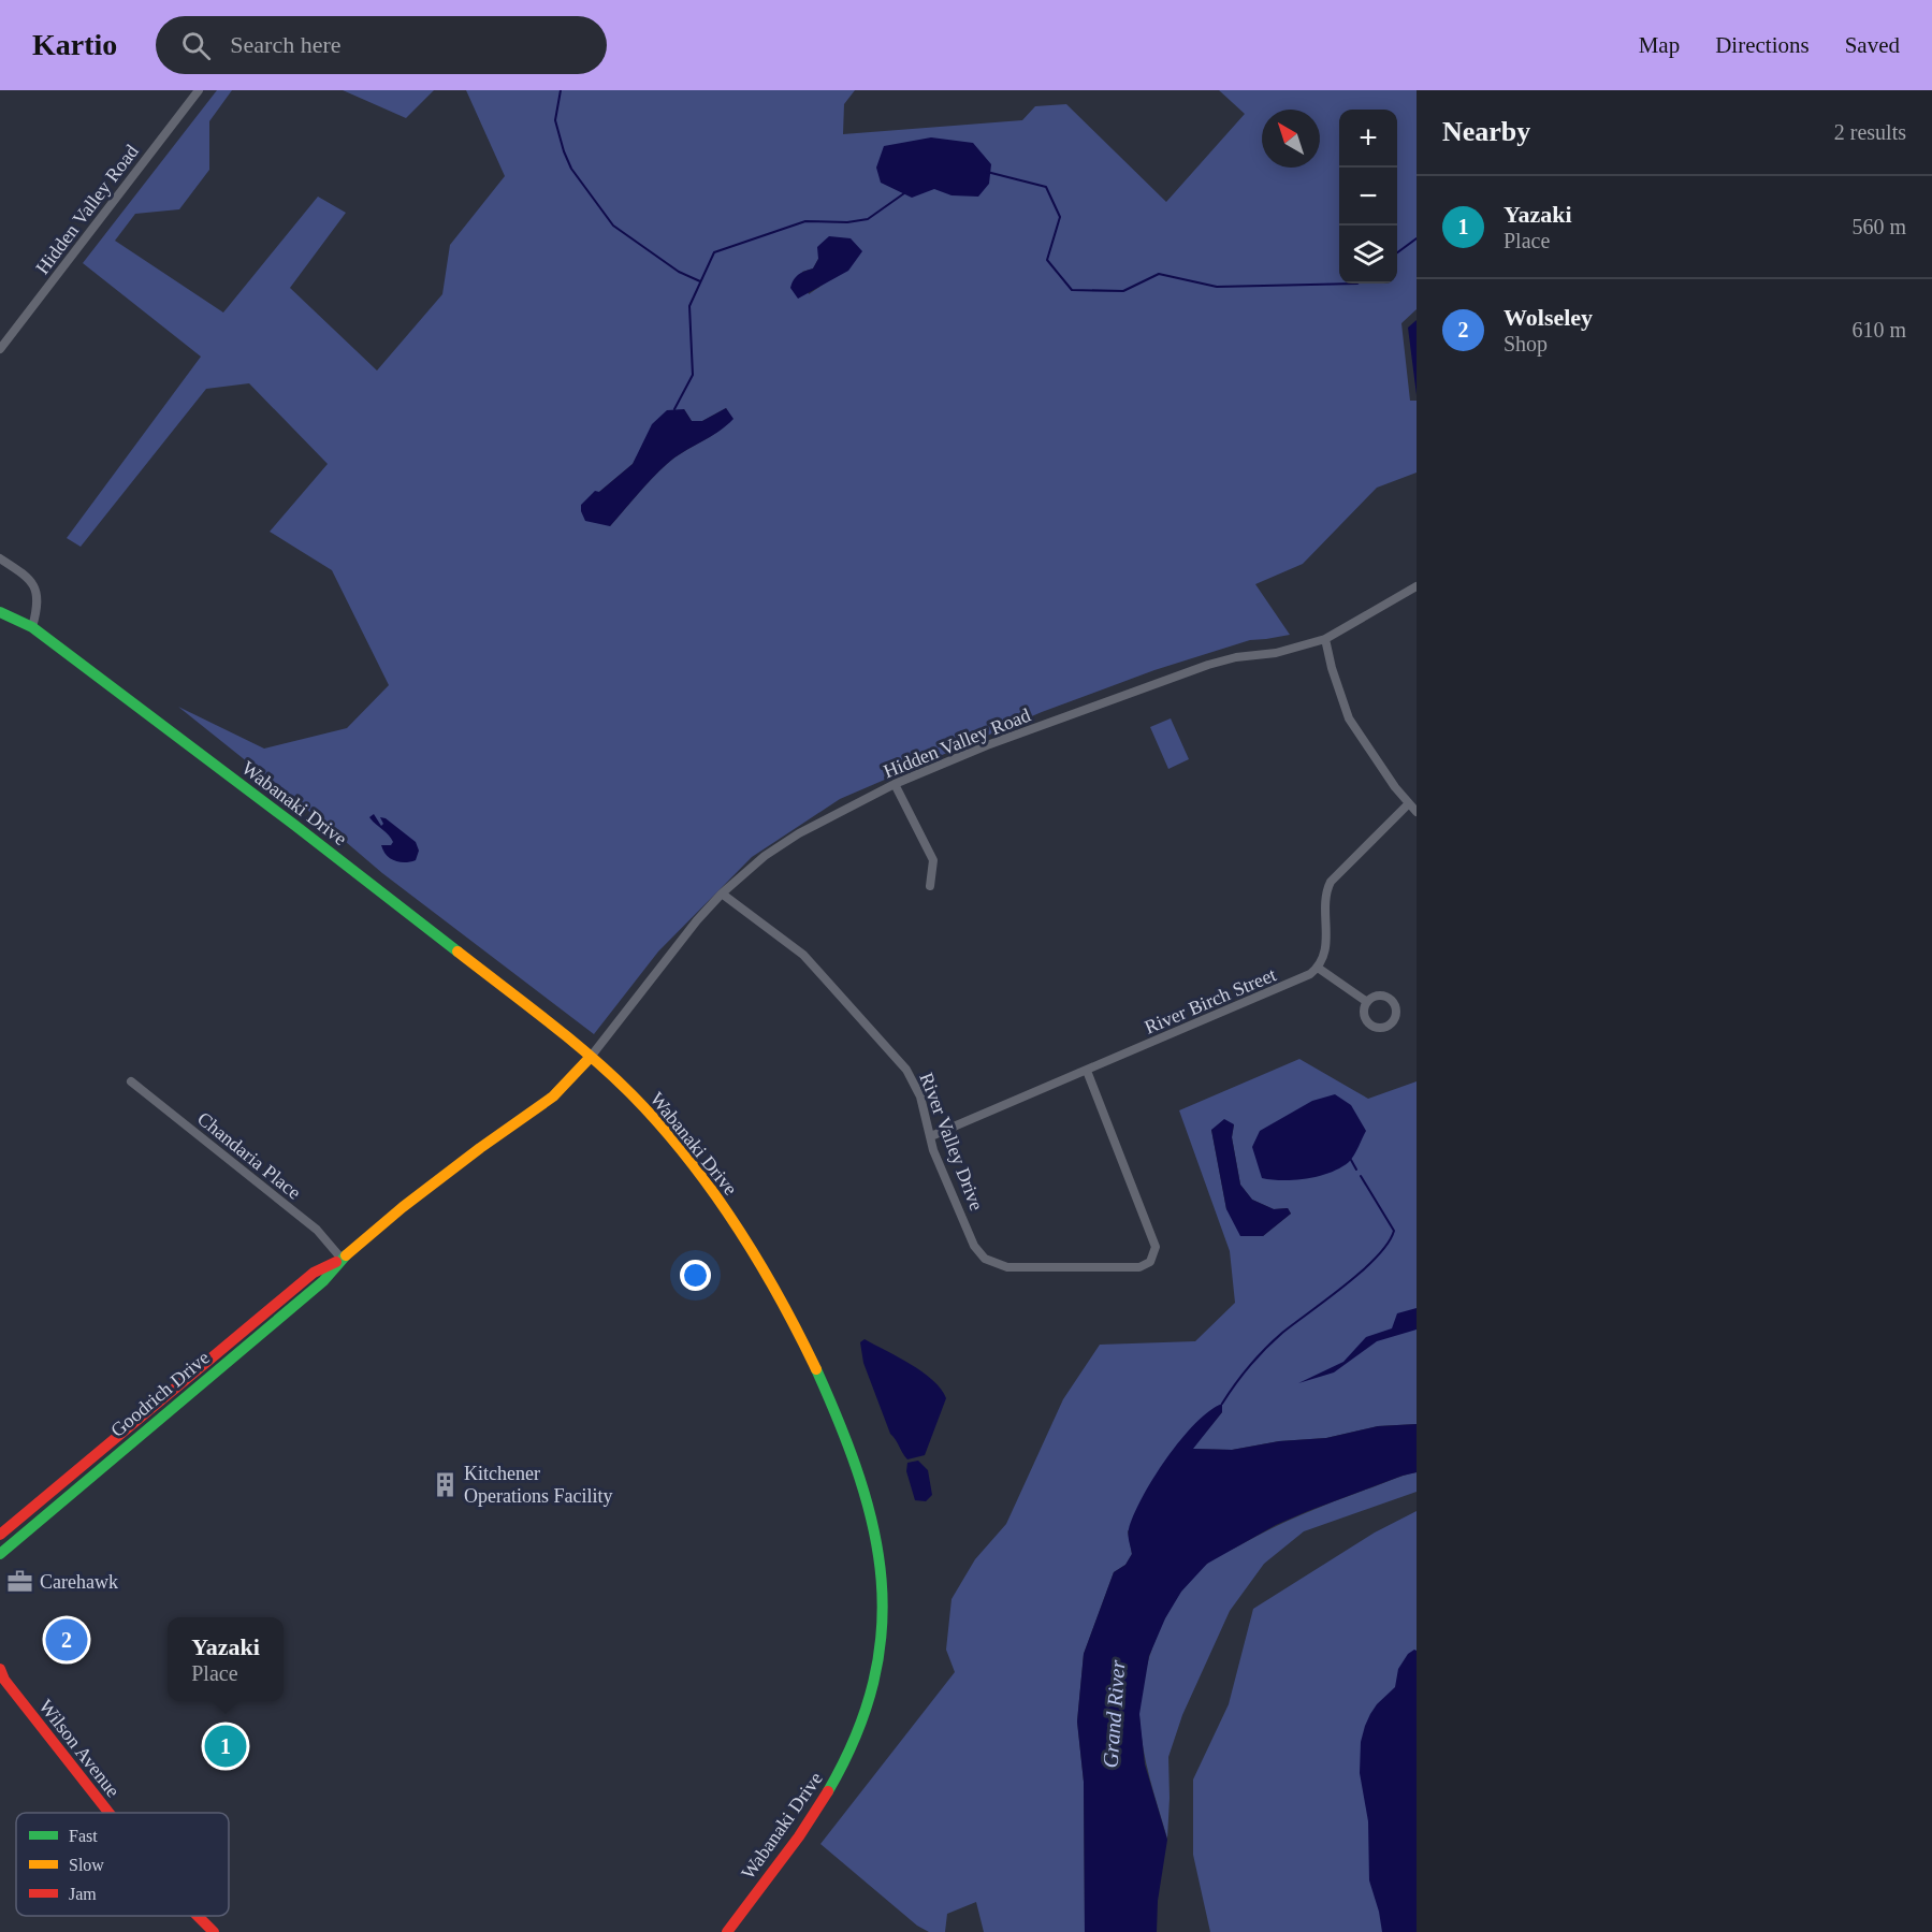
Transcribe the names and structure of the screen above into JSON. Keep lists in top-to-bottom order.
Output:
{
  "streets": {
    "street": [
      "Hidden Valley Road",
      "Wabanaki Drive",
      "River Birch Street",
      "River Valley Drive",
      "Chandaria Place",
      "Goodrich Drive",
      "Wilson Avenue"
    ]
  },
  "crossings": [
    ["Hidden Valley Road", "Wabanaki Drive"],
    ["Hidden Valley Road", "River Valley Drive"],
    ["Hidden Valley Road", "Goodrich Drive"],
    ["Wabanaki Drive", "Goodrich Drive"],
    ["River Birch Street", "River Valley Drive"],
    ["Chandaria Place", "Goodrich Drive"]
  ],
  "water": ["Grand River"],
  "places": {
    "building": ["Kitchener Operations Facility"],
    "office": ["Carehawk"]
  },
  "legend": ["Fast", "Slow", "Jam"],
  "north": "top left",
  "page": {
    "header": "Kartio",
    "search": "Search here",
    "nav": ["Map", "Directions", "Saved"],
    "heading": ["Nearby", "2 results"],
    "map_buttons": ["+", "−"],
    "list": [
      {
        "mark": "1",
        "name": "Yazaki",
        "note": "Place",
        "value": "560 m"
      },
      {
        "mark": "2",
        "name": "Wolseley",
        "note": "Shop",
        "value": "610 m"
      }
    ],
    "pins": ["2", "1"],
    "popup": ["Yazaki", "Place"]
  }
}
